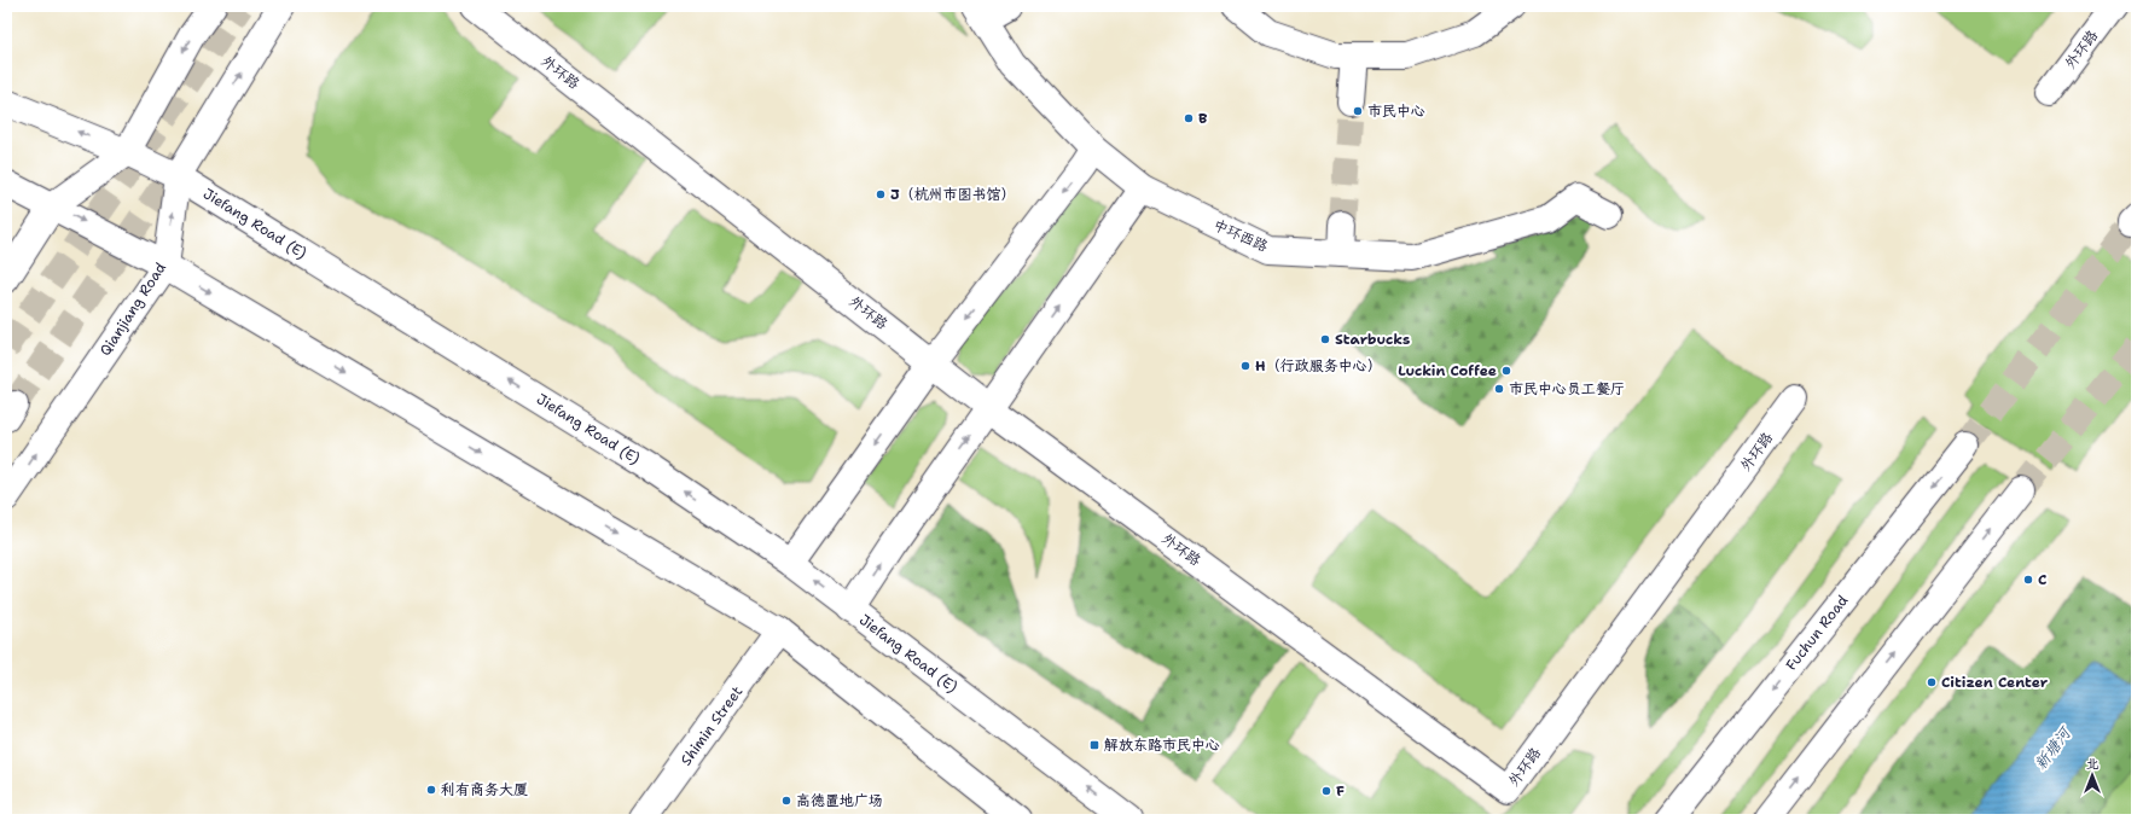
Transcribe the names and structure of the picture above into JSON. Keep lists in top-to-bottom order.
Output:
{
  "streets": {
    "main road": [
      "外环路",
      "Jiefang Road (E)",
      "中环西路",
      "Qianjiang Road",
      "Fuchun Road",
      "Shimin Street"
    ]
  },
  "crossings": [
    ["Jiefang Road (E)", "Qianjiang Road"]
  ],
  "water": ["新塘河"],
  "places": {
    "other": [
      "市民中心",
      "B",
      "J（杭州市图书馆）",
      "Starbucks",
      "H（行政服务中心）",
      "Luckin Coffee",
      "市民中心员工餐厅",
      "C",
      "Citizen Center",
      "利有商务大厦",
      "F",
      "高德置地广场"
    ],
    "transit": ["解放东路市民中心"]
  },
  "north": "top"
}
